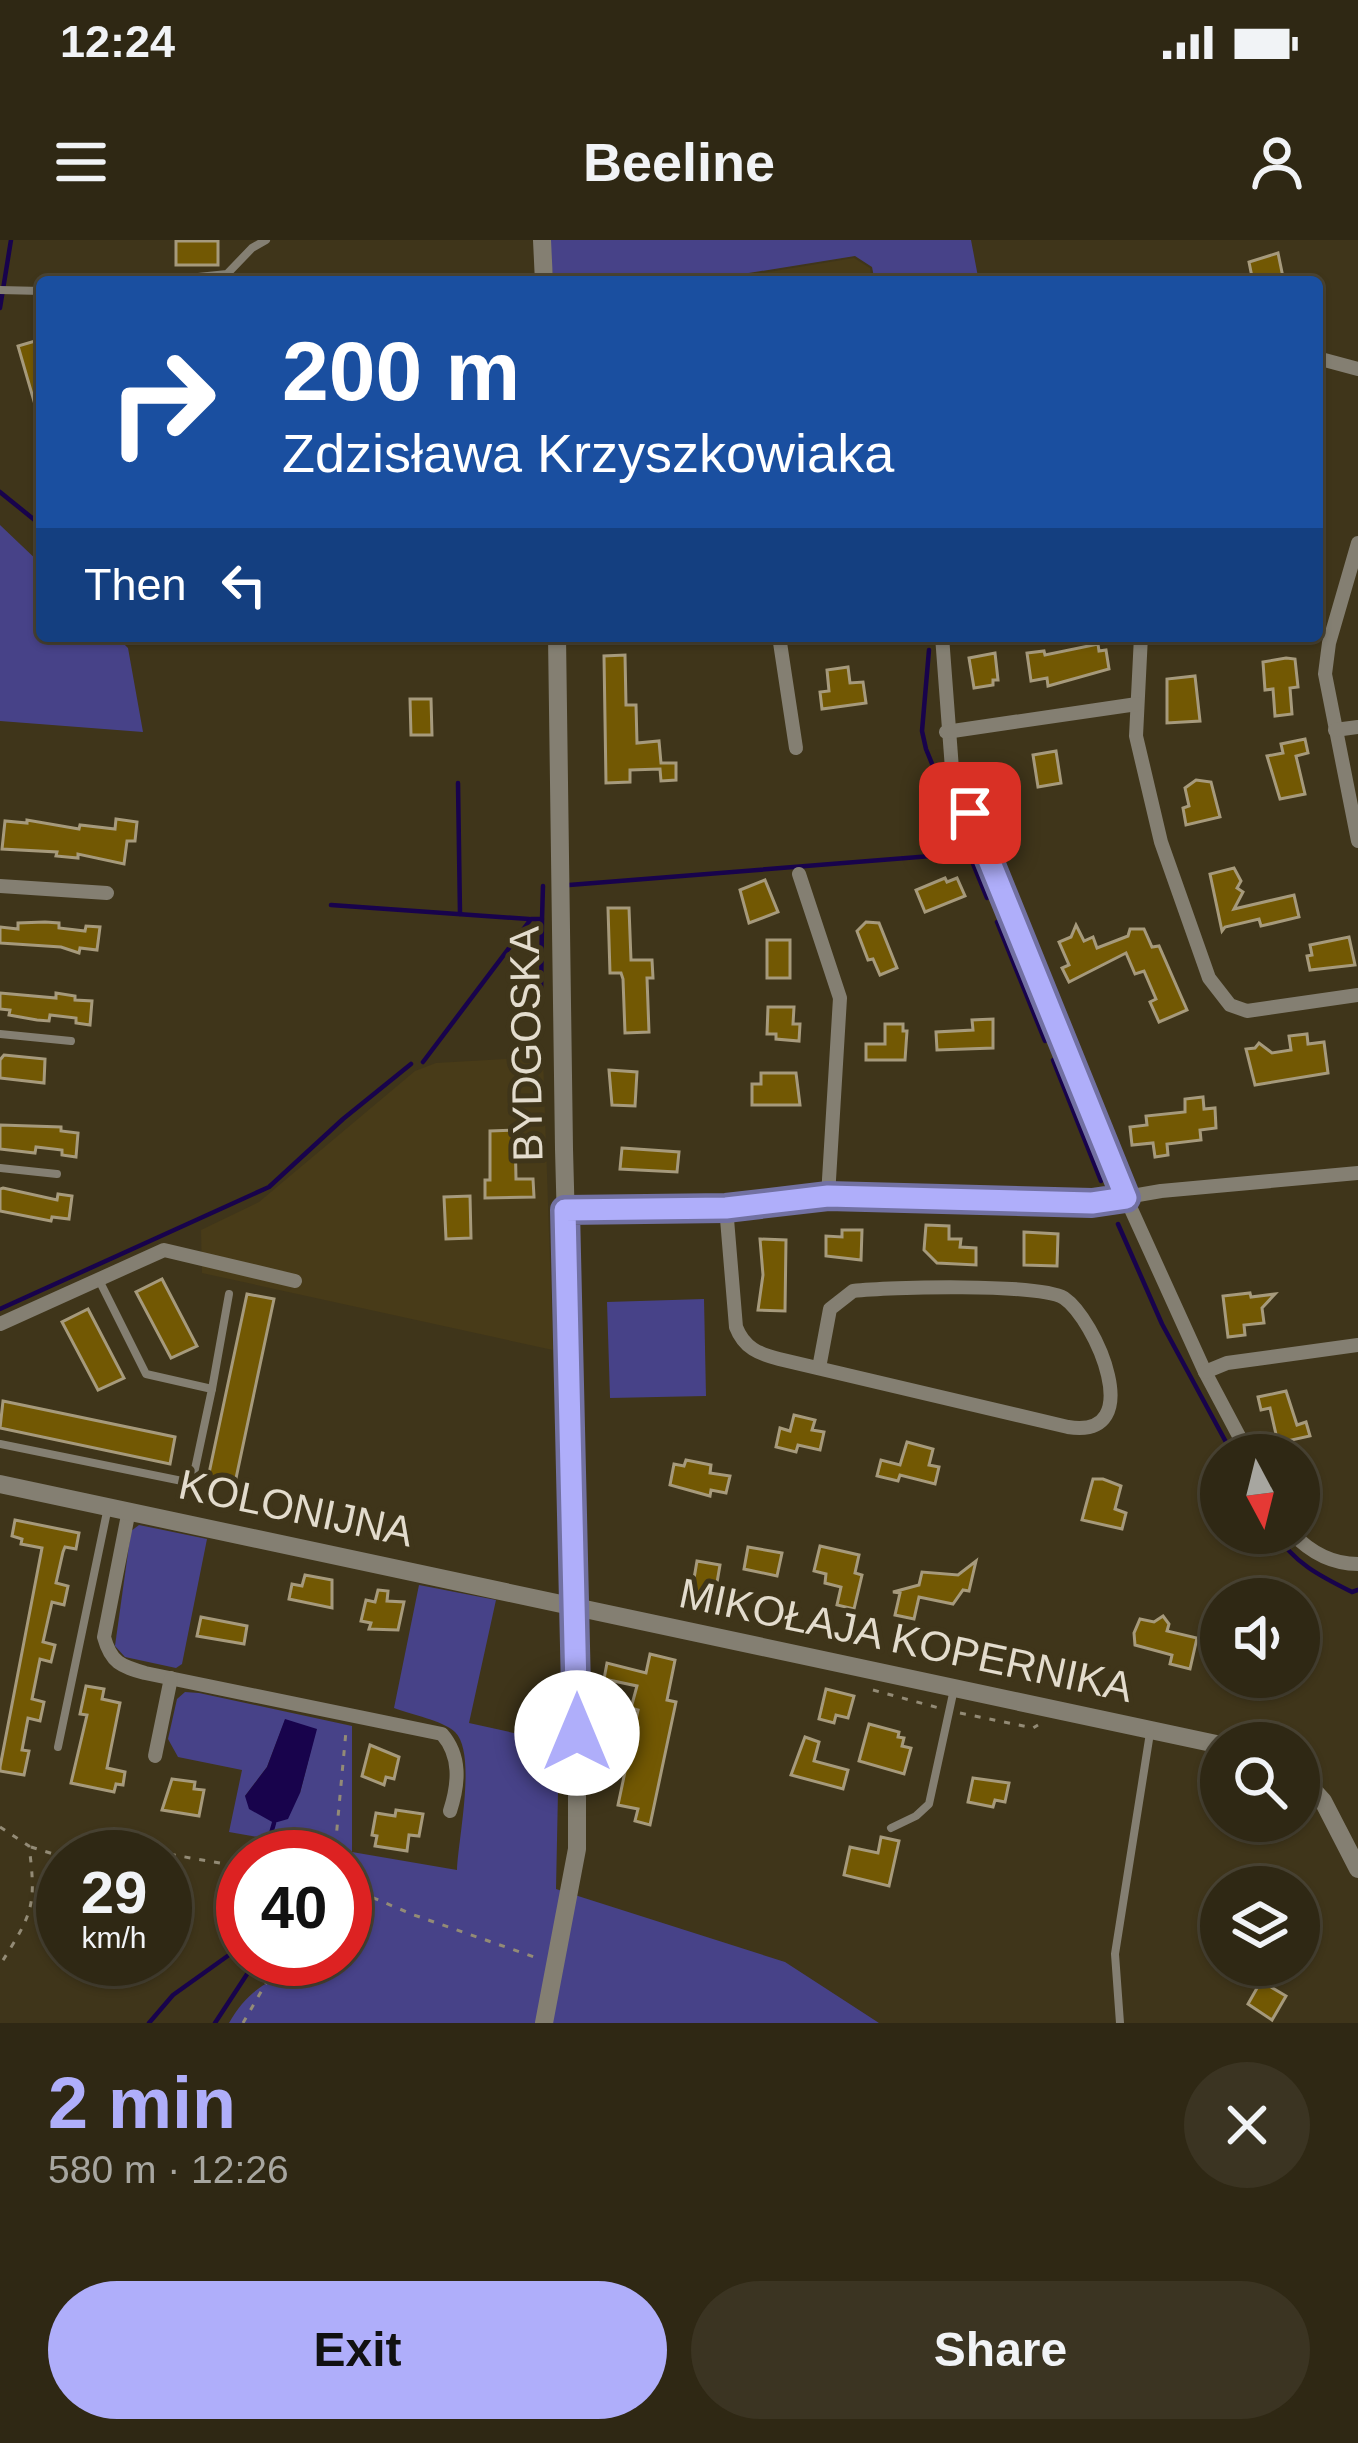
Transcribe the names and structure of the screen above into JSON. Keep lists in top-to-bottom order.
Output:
{
  "streets": {
    "street": ["BYDGOSKA", "KOLONIJNA", "MIKOŁAJA KOPERNIKA"]
  },
  "crossings": [
    ["BYDGOSKA", "KOLONIJNA"],
    ["BYDGOSKA", "MIKOŁAJA KOPERNIKA"],
    ["KOLONIJNA", "MIKOŁAJA KOPERNIKA"]
  ],
  "north": "bottom",
  "page": {
    "status": "12:24",
    "header": "Beeline",
    "turn": ["200 m", "Zdzisława Krzyszkowiaka"],
    "then": "Then",
    "speed": "29 km/h",
    "limit": "40",
    "heading": ["2 min", "580 m · 12:26"],
    "buttons": ["Exit", "Share"]
  }
}
